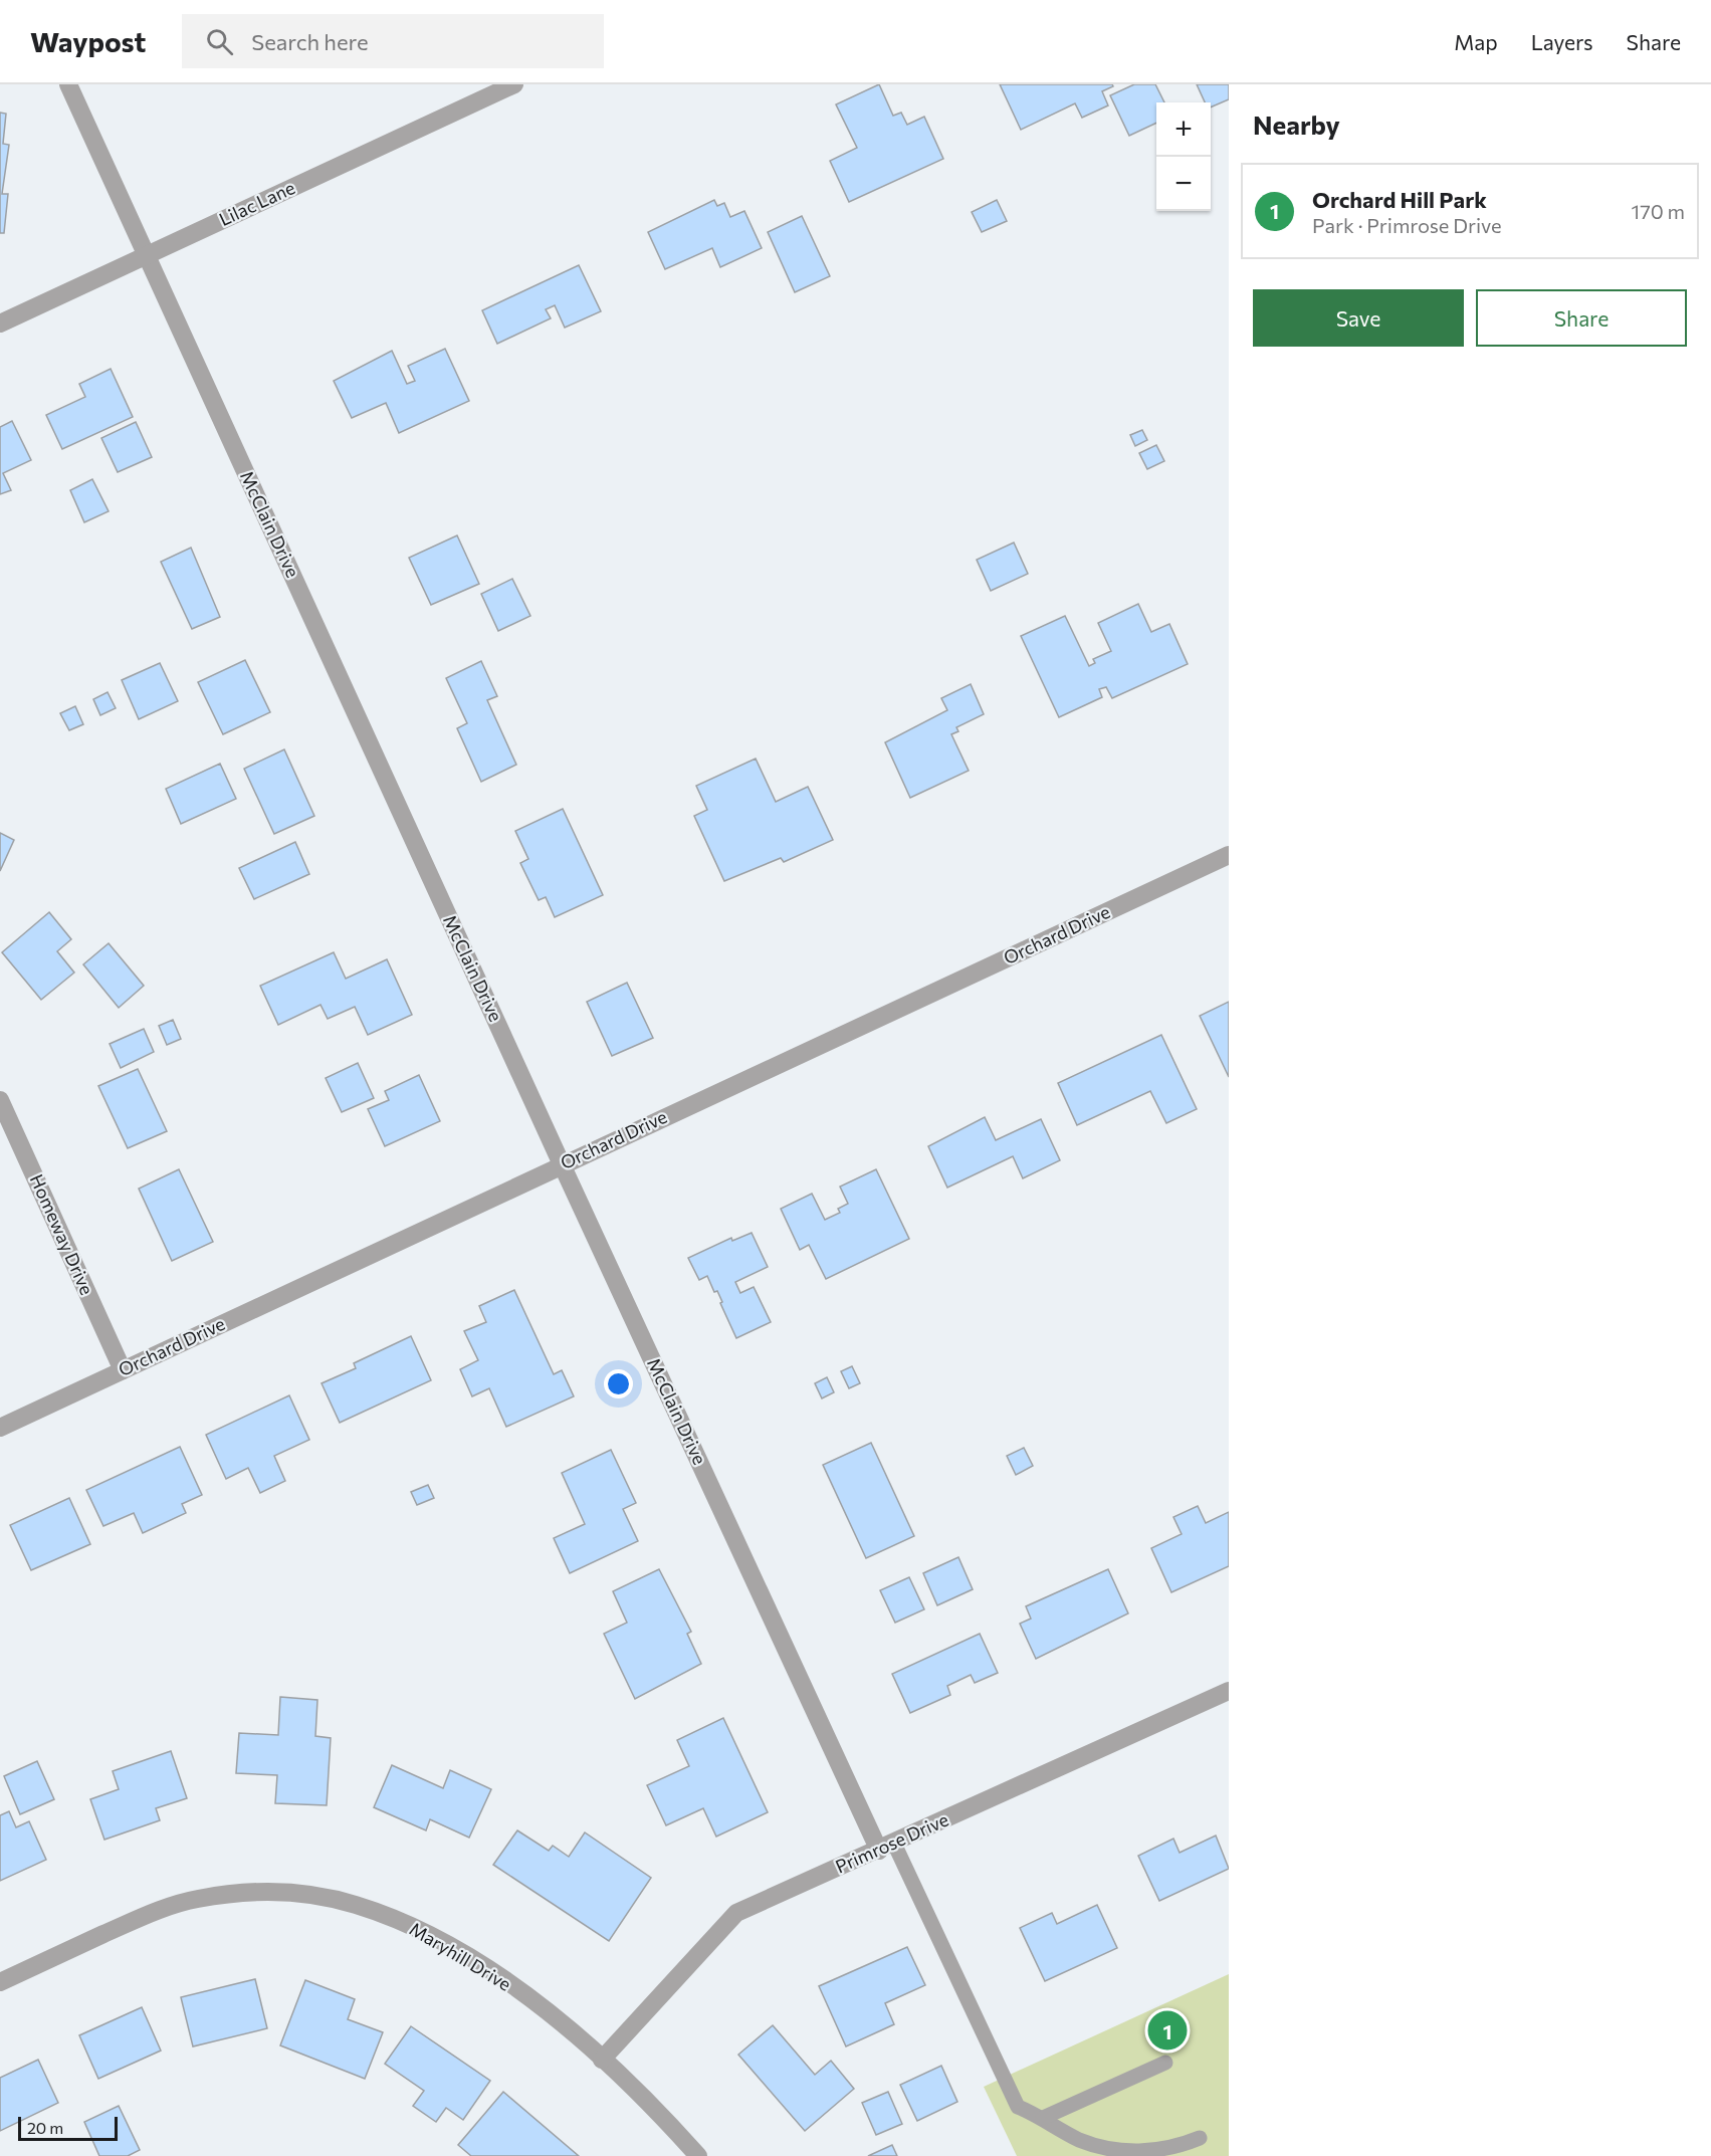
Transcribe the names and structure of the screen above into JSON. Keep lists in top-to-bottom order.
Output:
{
  "streets": {
    "street": [
      "Lilac Lane",
      "McClain Drive",
      "Orchard Drive",
      "Homeway Drive",
      "Primrose Drive",
      "Maryhill Drive"
    ]
  },
  "crossings": [
    ["Lilac Lane", "McClain Drive"],
    ["McClain Drive", "Orchard Drive"],
    ["McClain Drive", "Primrose Drive"],
    ["Orchard Drive", "Homeway Drive"],
    ["Primrose Drive", "Maryhill Drive"]
  ],
  "scale_bar": "20 m",
  "page": {
    "header": "Waypost",
    "search": "Search here",
    "nav": ["Map", "Layers", "Share"],
    "heading": "Nearby",
    "map_buttons": ["+", "−"],
    "list": [
      {
        "mark": "1",
        "name": "Orchard Hill Park",
        "note": "Park · Primrose Drive",
        "value": "170 m"
      }
    ],
    "buttons": ["Save", "Share"],
    "pins": "1",
    "scale": "20 m"
  }
}
